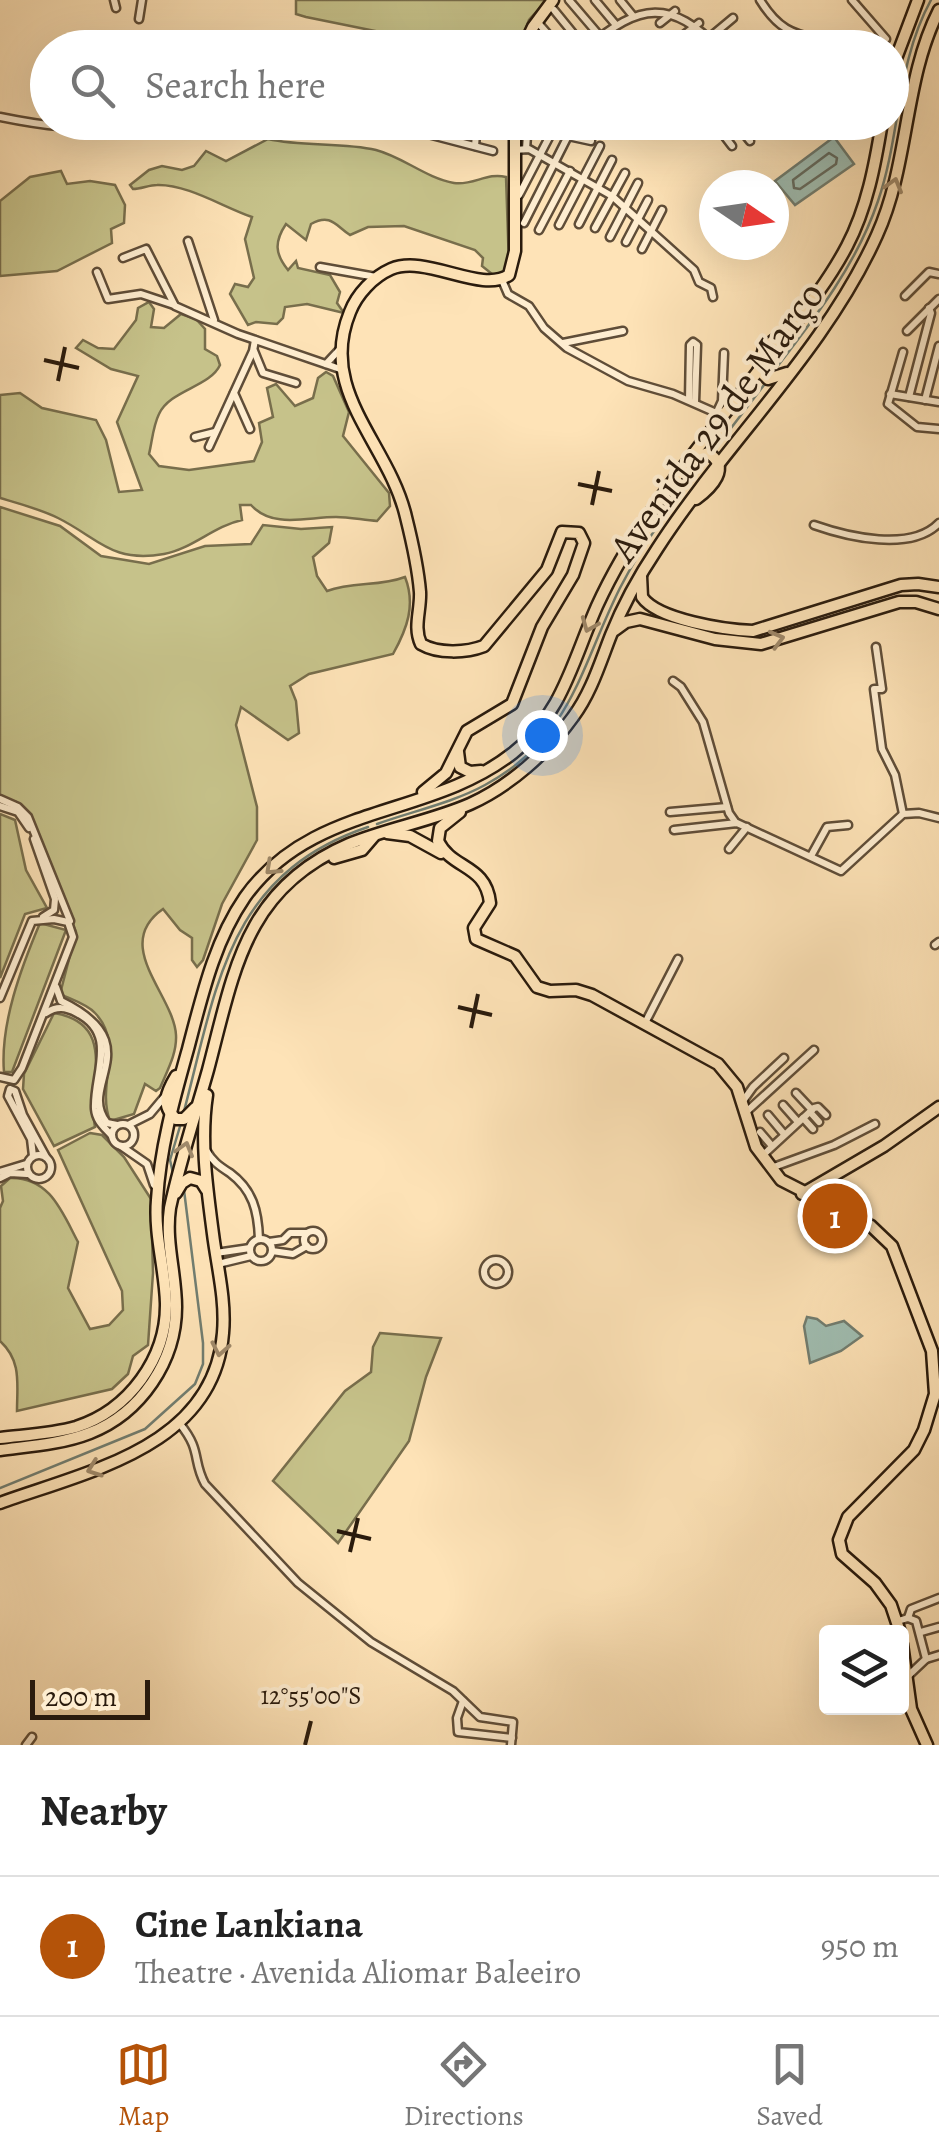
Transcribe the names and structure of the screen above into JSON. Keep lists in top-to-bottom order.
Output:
{
  "streets": {
    "main road": ["Avenida 29 de Março"]
  },
  "scale_bar": "200 m",
  "north": "right",
  "page": {
    "search": "Search here",
    "pins": "1",
    "scale": "200 m",
    "heading": "Nearby",
    "list": [
      {
        "mark": "1",
        "name": "Cine Lankiana",
        "note": "Theatre · Avenida Aliomar Baleeiro",
        "value": "950 m"
      }
    ],
    "nav": ["Map", "Directions", "Saved"]
  },
  "coordinates": ["12°55'00\"S"]
}
